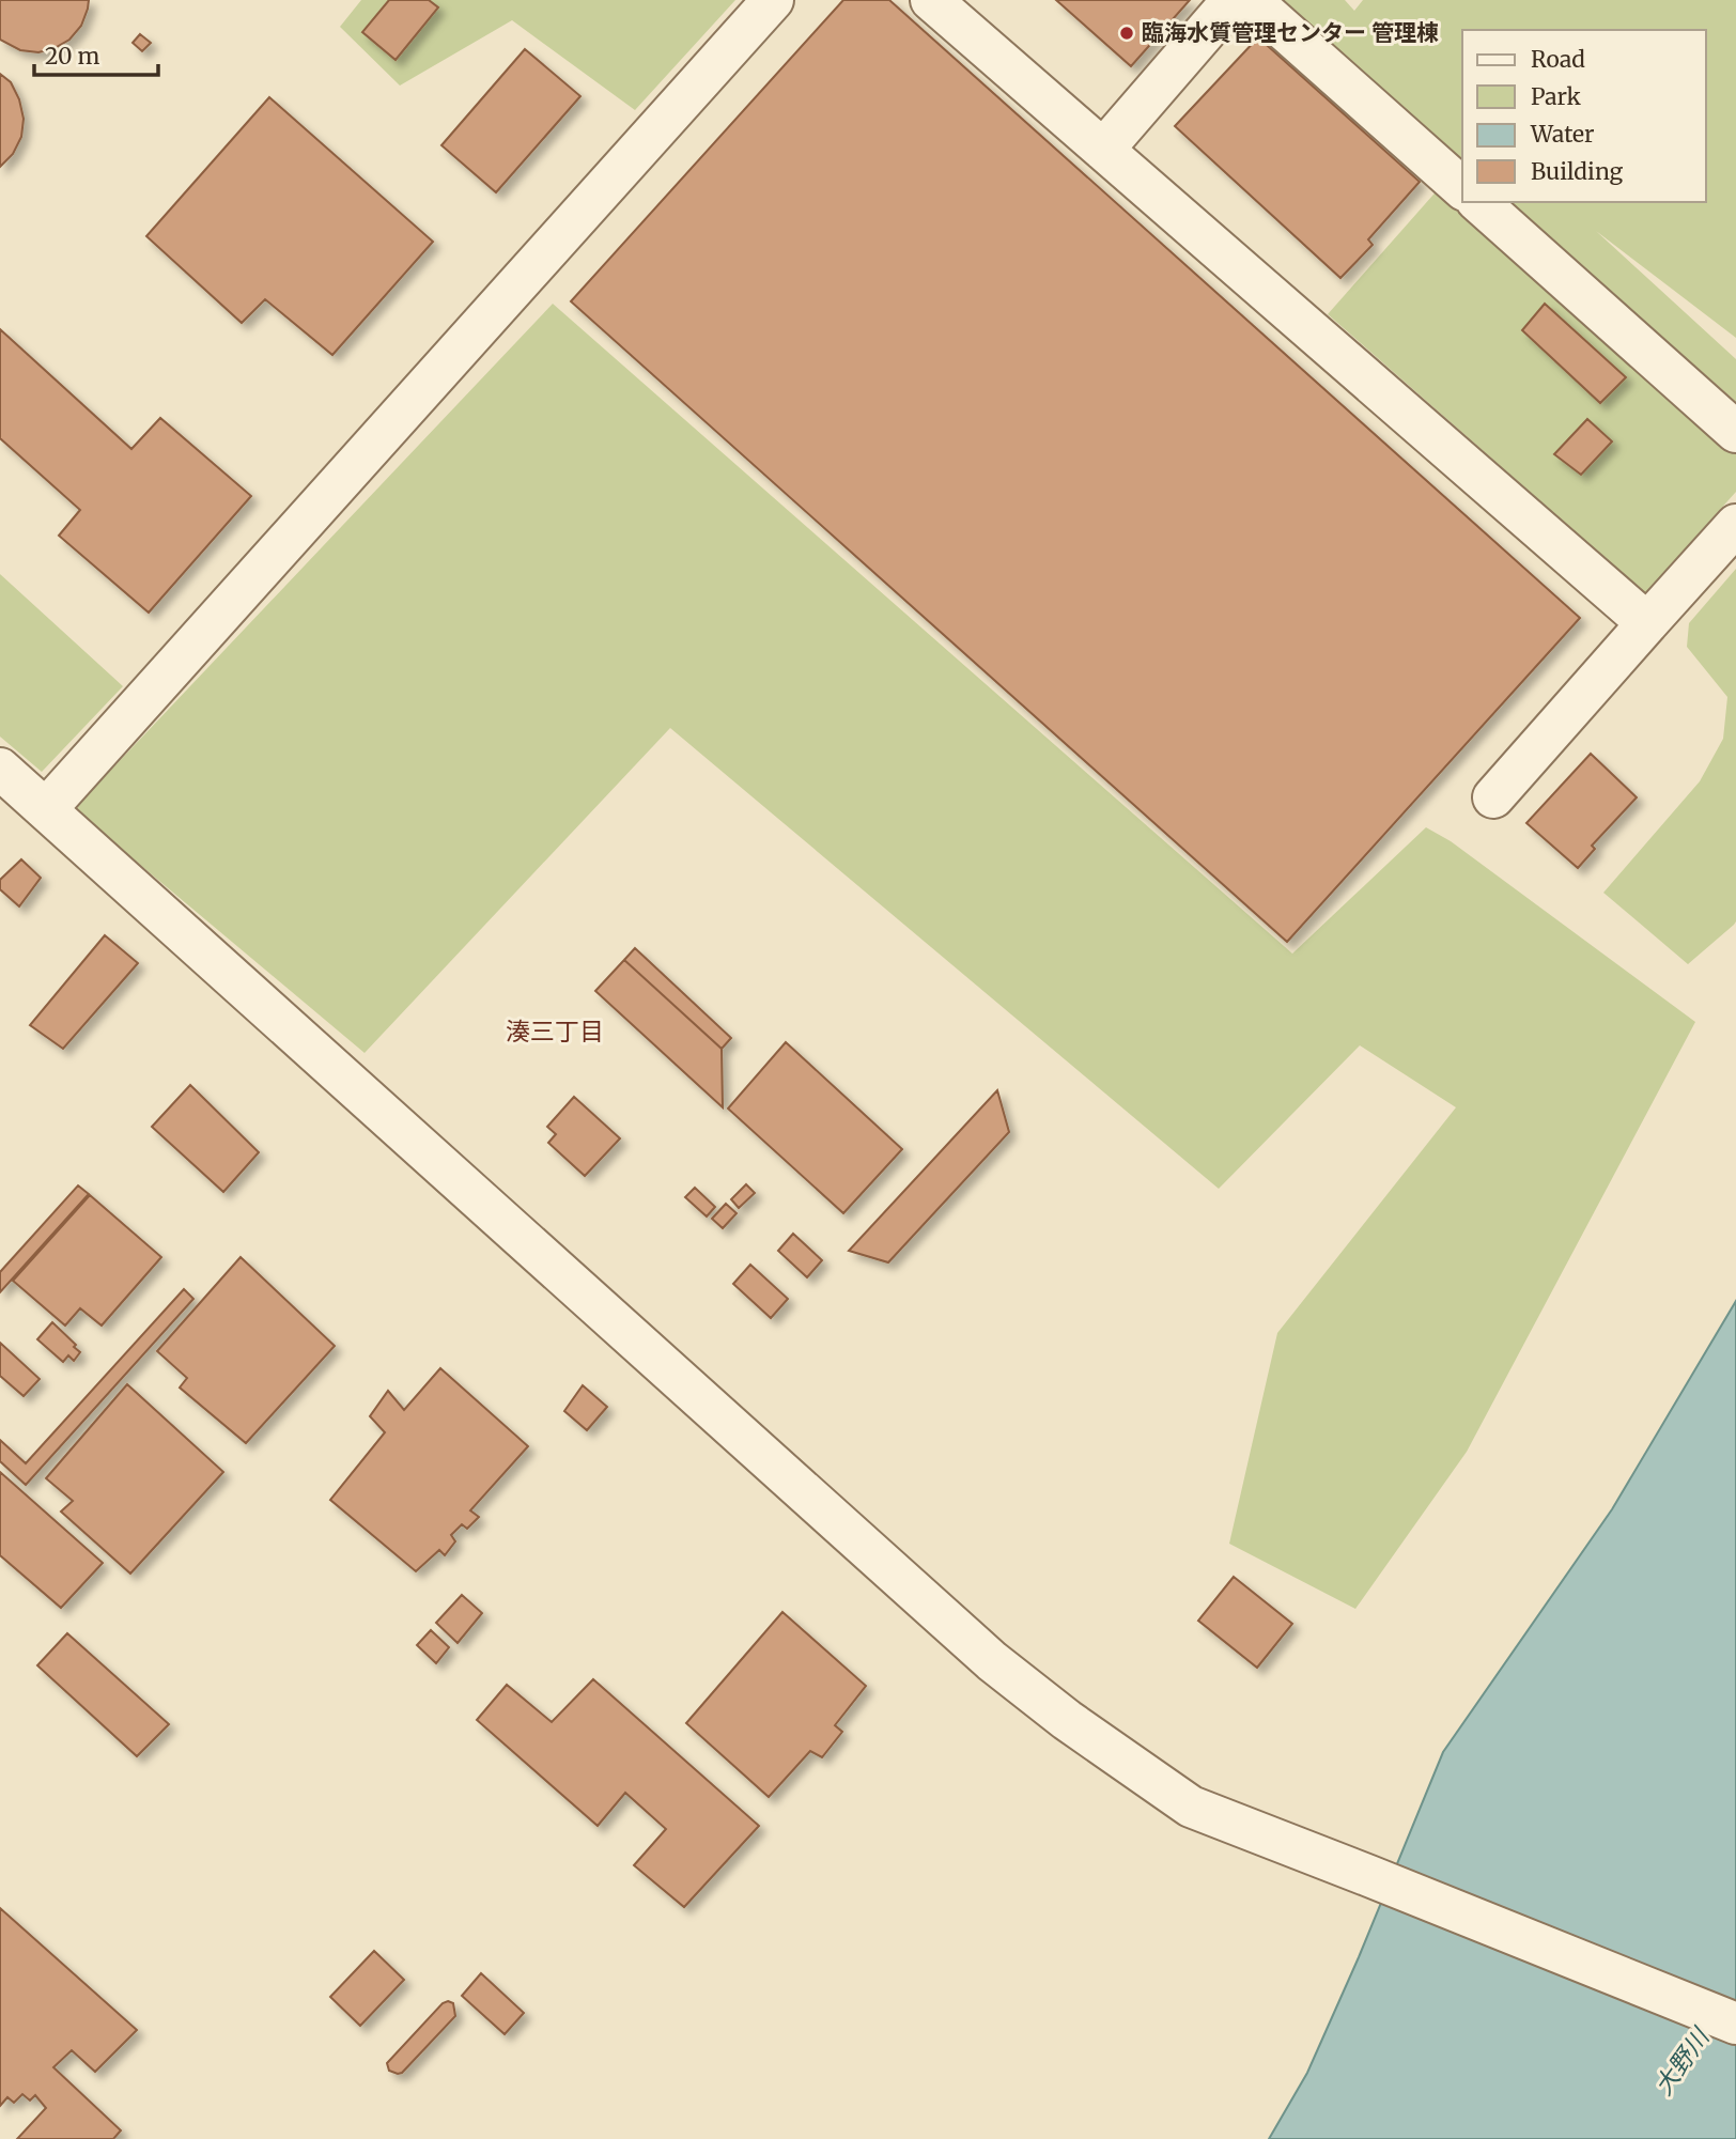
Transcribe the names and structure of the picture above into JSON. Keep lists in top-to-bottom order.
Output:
{
  "districts": ["湊三丁目"],
  "water": ["大野川"],
  "places": ["臨海水質管理センター 管理棟"],
  "legend": [
    "Road",
    "Park",
    "Water",
    "Building"
  ],
  "scale_bar": "20 m"
}
